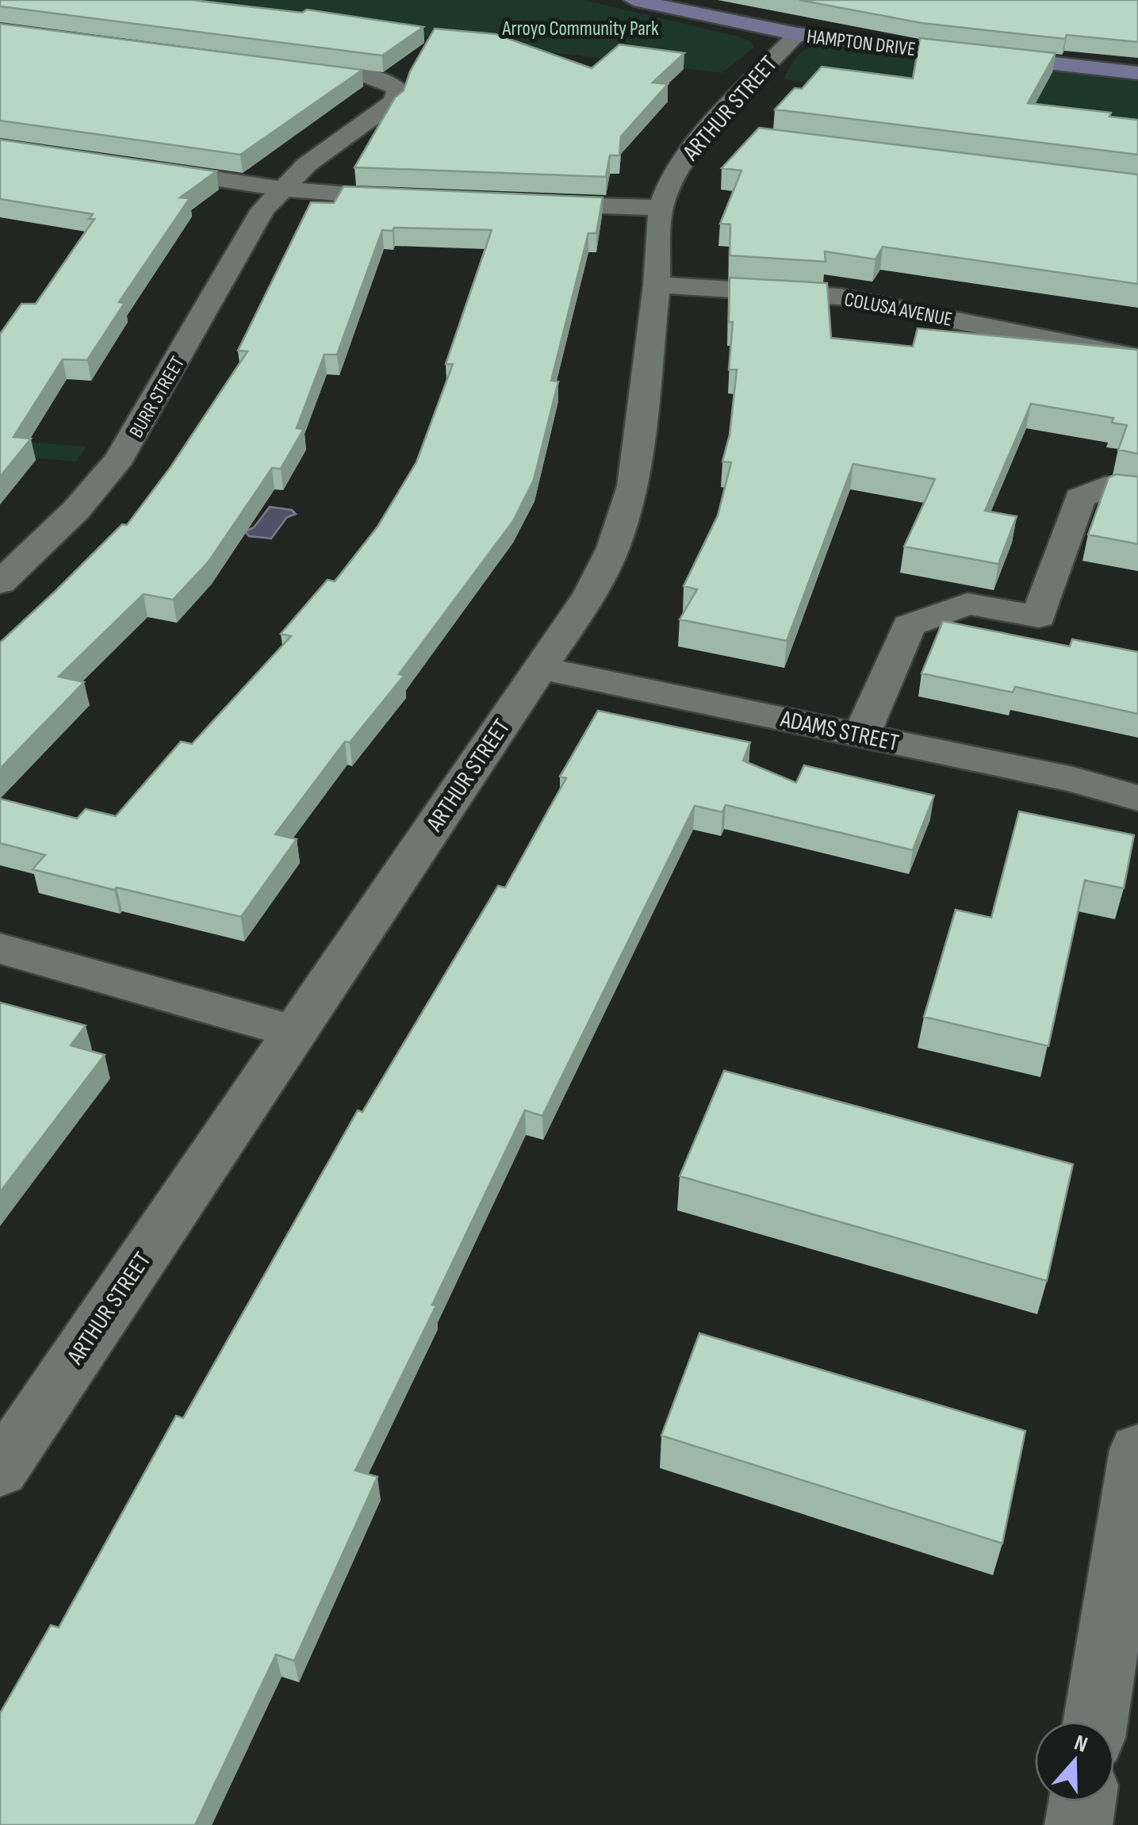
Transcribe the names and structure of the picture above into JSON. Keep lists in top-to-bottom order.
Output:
{
  "streets": {
    "street": [
      "HAMPTON DRIVE",
      "ARTHUR STREET",
      "COLUSA AVENUE",
      "BURR STREET",
      "ADAMS STREET"
    ]
  },
  "crossings": [
    ["HAMPTON DRIVE", "ARTHUR STREET"],
    ["ARTHUR STREET", "COLUSA AVENUE"],
    ["ARTHUR STREET", "ADAMS STREET"]
  ],
  "parks": ["Arroyo Community Park"],
  "north": "top"
}
